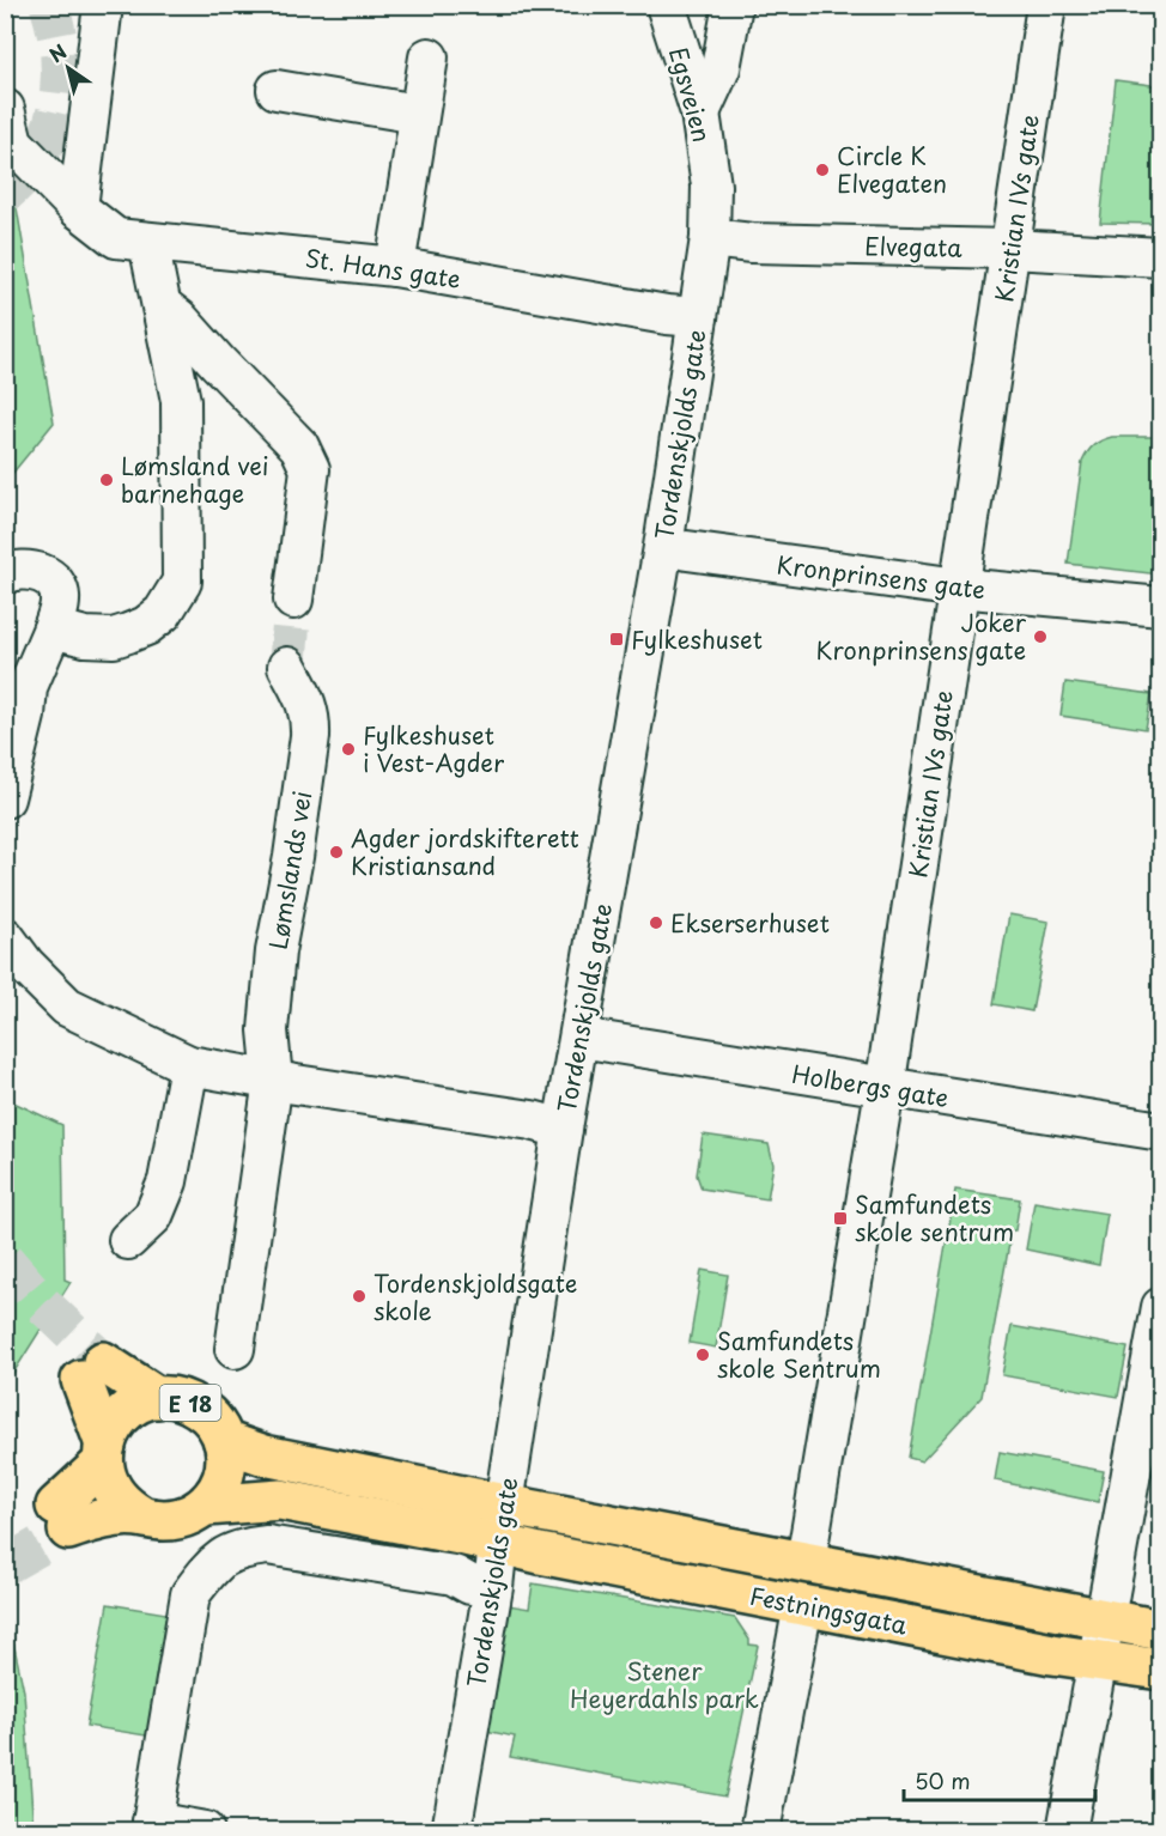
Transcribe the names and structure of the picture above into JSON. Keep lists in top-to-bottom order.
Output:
{
  "streets": {
    "main road": ["E 18", "Festningsgata"],
    "street": [
      "Egsveien",
      "Kristian IVs gate",
      "Elvegata",
      "St. Hans gate",
      "Tordenskjolds gate",
      "Kronprinsens gate",
      "Lømslands vei",
      "Holbergs gate"
    ]
  },
  "crossings": [
    ["Egsveien", "Tordenskjolds gate"],
    ["Kristian IVs gate", "Elvegata"],
    ["Kristian IVs gate", "Kronprinsens gate"],
    ["Kristian IVs gate", "Holbergs gate"],
    ["Kristian IVs gate", "Festningsgata"],
    ["Elvegata", "Tordenskjolds gate"],
    ["St. Hans gate", "Tordenskjolds gate"],
    ["Tordenskjolds gate", "Holbergs gate"],
    ["Tordenskjolds gate", "Festningsgata"],
    ["E 18", "Festningsgata"]
  ],
  "parks": ["Stener Heyerdahls park"],
  "places": {
    "other": [
      "Circle K Elvegaten",
      "Lømsland vei barnehage",
      "Joker Kronprinsens gate",
      "Fylkeshuset i Vest-Agder",
      "Agder jordskifterett Kristiansand",
      "Ekserserhuset",
      "Tordenskjoldsgate skole",
      "Samfundets skole Sentrum"
    ],
    "transit": ["Fylkeshuset", "Samfundets skole sentrum"]
  },
  "scale_bar": "50 m",
  "north": "top left"
}
